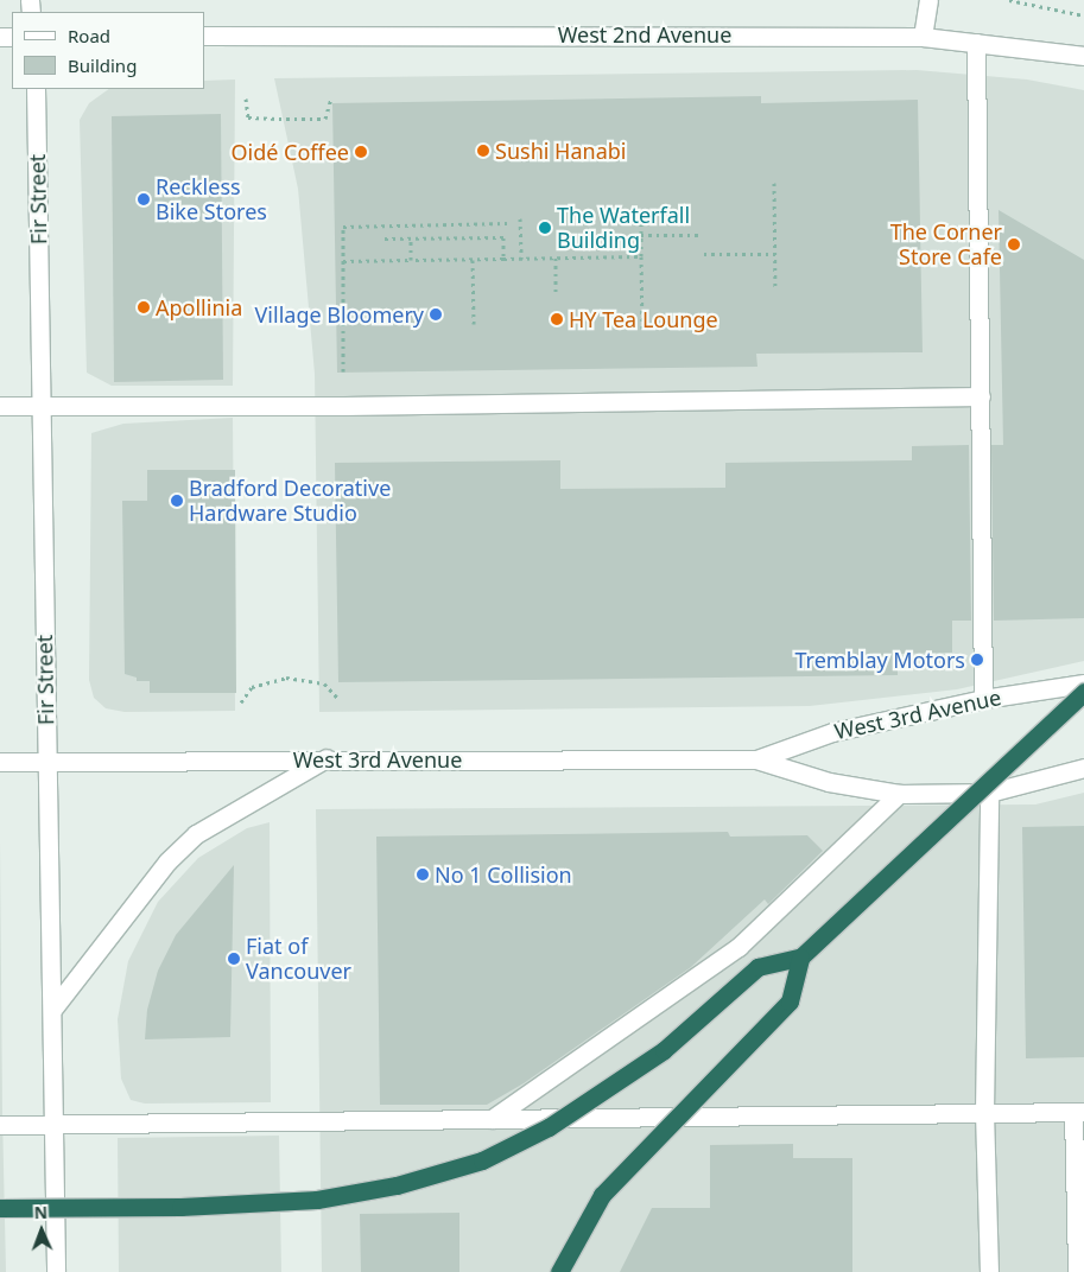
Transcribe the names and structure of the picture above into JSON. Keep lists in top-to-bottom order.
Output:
{
  "streets": {
    "street": ["West 2nd Avenue", "Fir Street", "West 3rd Avenue"]
  },
  "crossings": [
    ["Fir Street", "West 3rd Avenue"]
  ],
  "places": [
    "Sushi Hanabi",
    "Oidé Coffee",
    "Reckless Bike Stores",
    "The Waterfall Building",
    "The Corner Store Cafe",
    "Apollinia",
    "Village Bloomery",
    "HY Tea Lounge",
    "Bradford Decorative Hardware Studio",
    "Tremblay Motors",
    "No 1 Collision",
    "Fiat of Vancouver"
  ],
  "legend": ["Road", "Building"],
  "north": "top"
}
